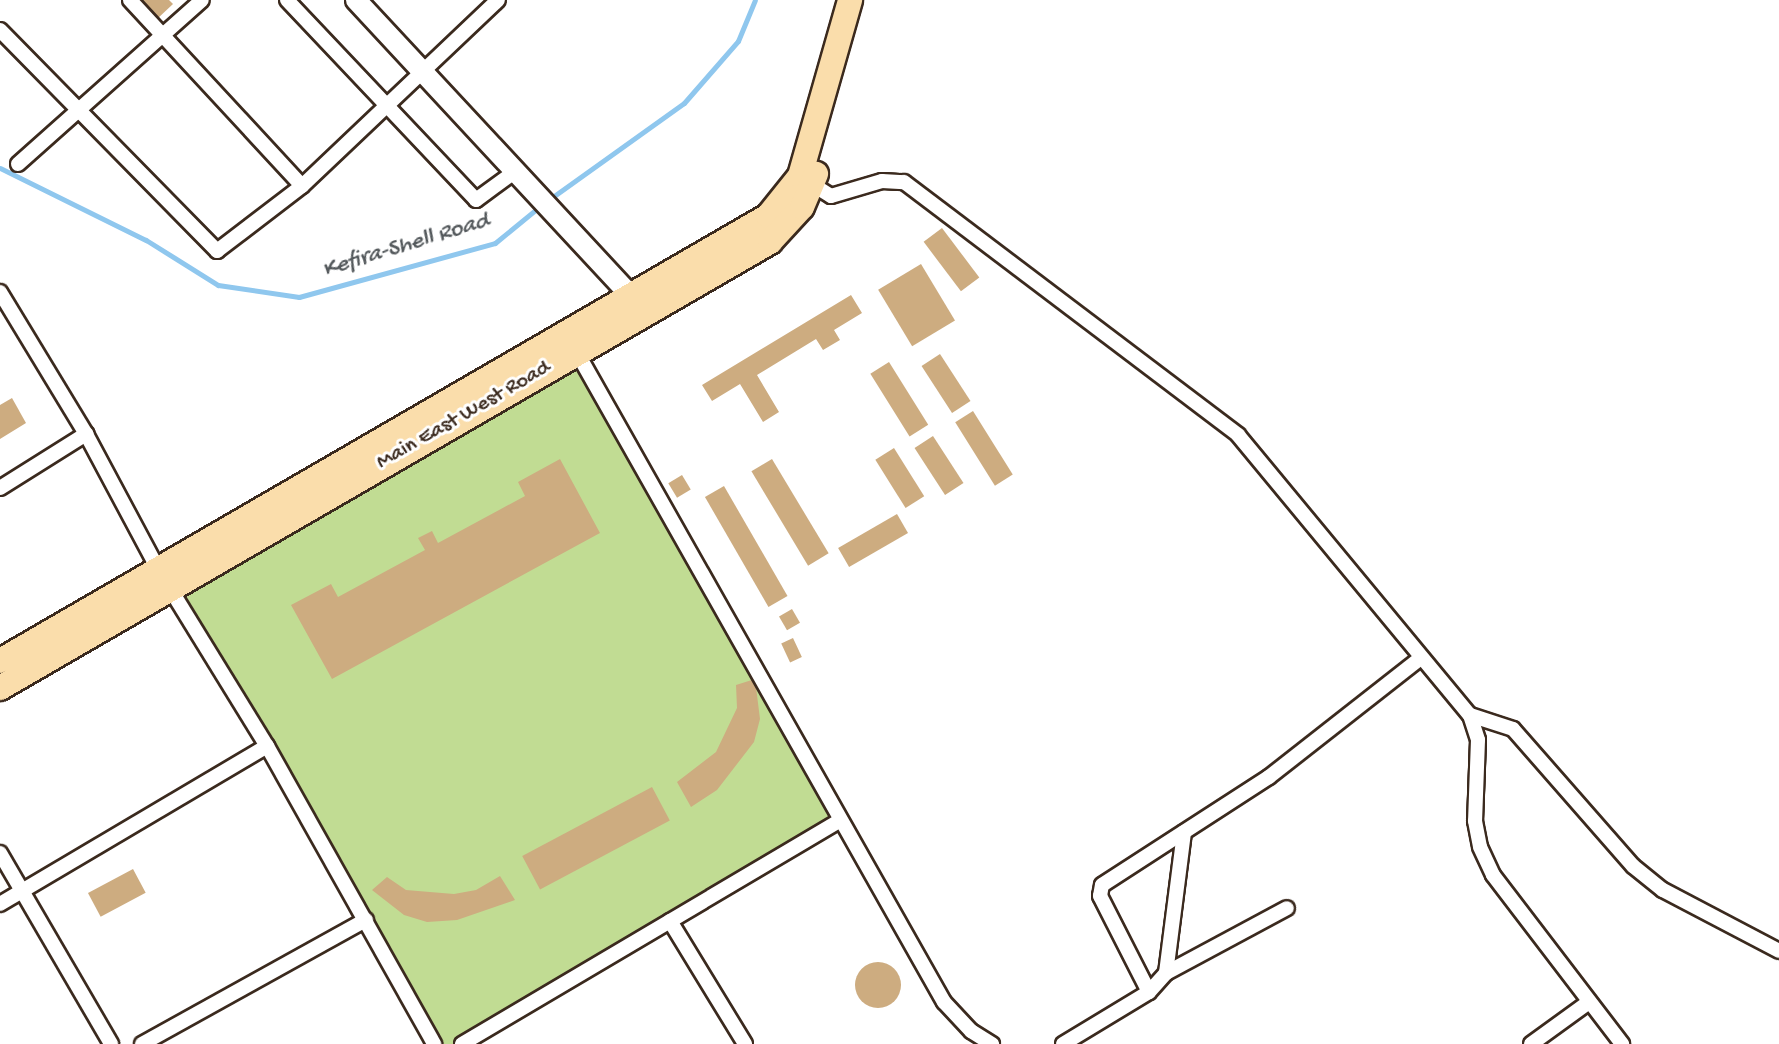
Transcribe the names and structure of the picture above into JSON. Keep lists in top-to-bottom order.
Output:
{
  "streets": {
    "main road": ["Main East West Road"]
  },
  "water": ["Kefira-Shell Road"]
}
